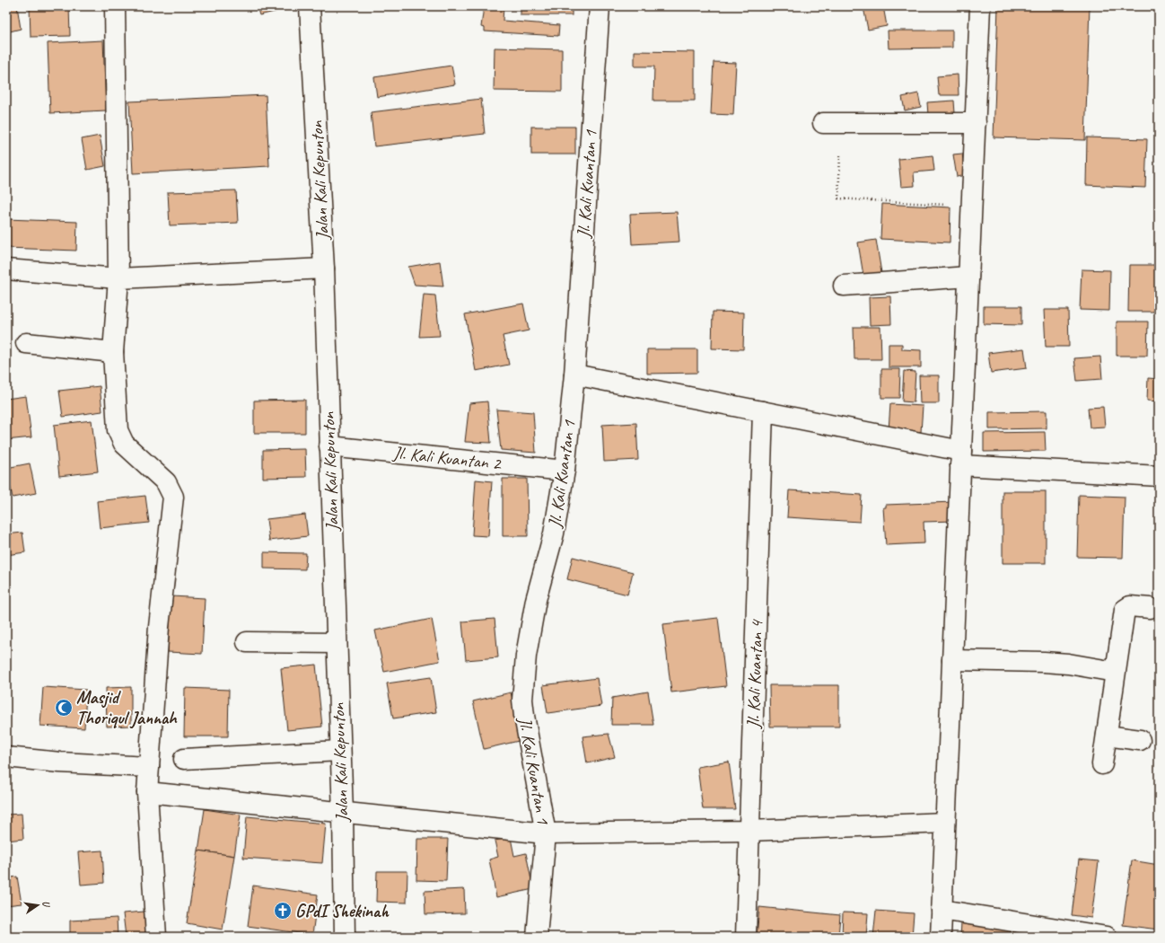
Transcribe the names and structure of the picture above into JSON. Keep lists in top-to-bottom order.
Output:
{
  "streets": {
    "street": [
      "Jalan Kali Kepunton",
      "Jl. Kali Kuantan 1",
      "Jl. Kali Kuantan 2",
      "Jl. Kali Kuantan 4"
    ]
  },
  "crossings": [
    ["Jalan Kali Kepunton", "Jl. Kali Kuantan 2"],
    ["Jl. Kali Kuantan 1", "Jl. Kali Kuantan 2"]
  ],
  "places": {
    "mosque": ["Masjid Thoriqul Jannah"],
    "church": ["GPdI Shekinah"]
  },
  "north": "right"
}
